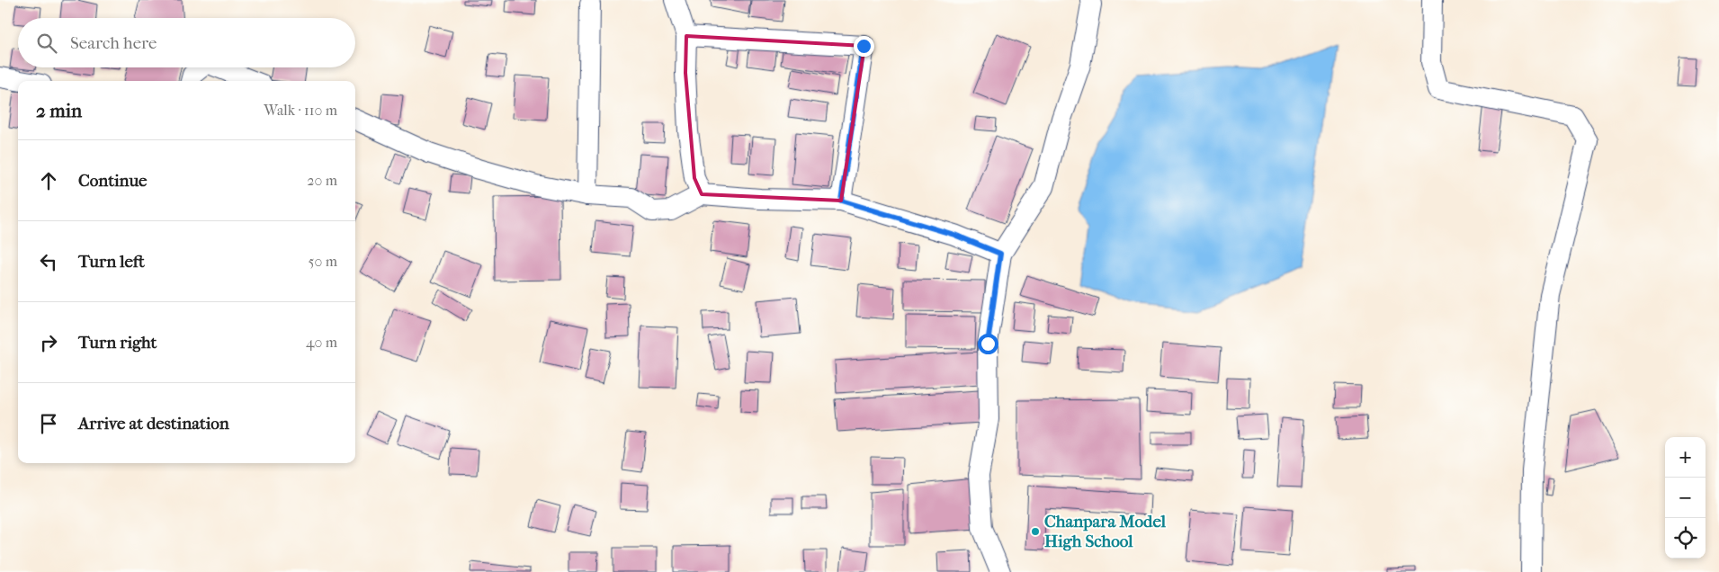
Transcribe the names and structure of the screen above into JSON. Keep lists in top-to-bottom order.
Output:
{
  "places": ["Chanpara Model High School"],
  "page": {
    "search": "Search here",
    "heading": ["2 min", "Walk · 110 m"],
    "list": [
      ["Continue", "20 m"],
      ["Turn left", "50 m"],
      ["Turn right", "40 m"],
      "Arrive at destination"
    ],
    "map_buttons": ["+", "−"]
  }
}
